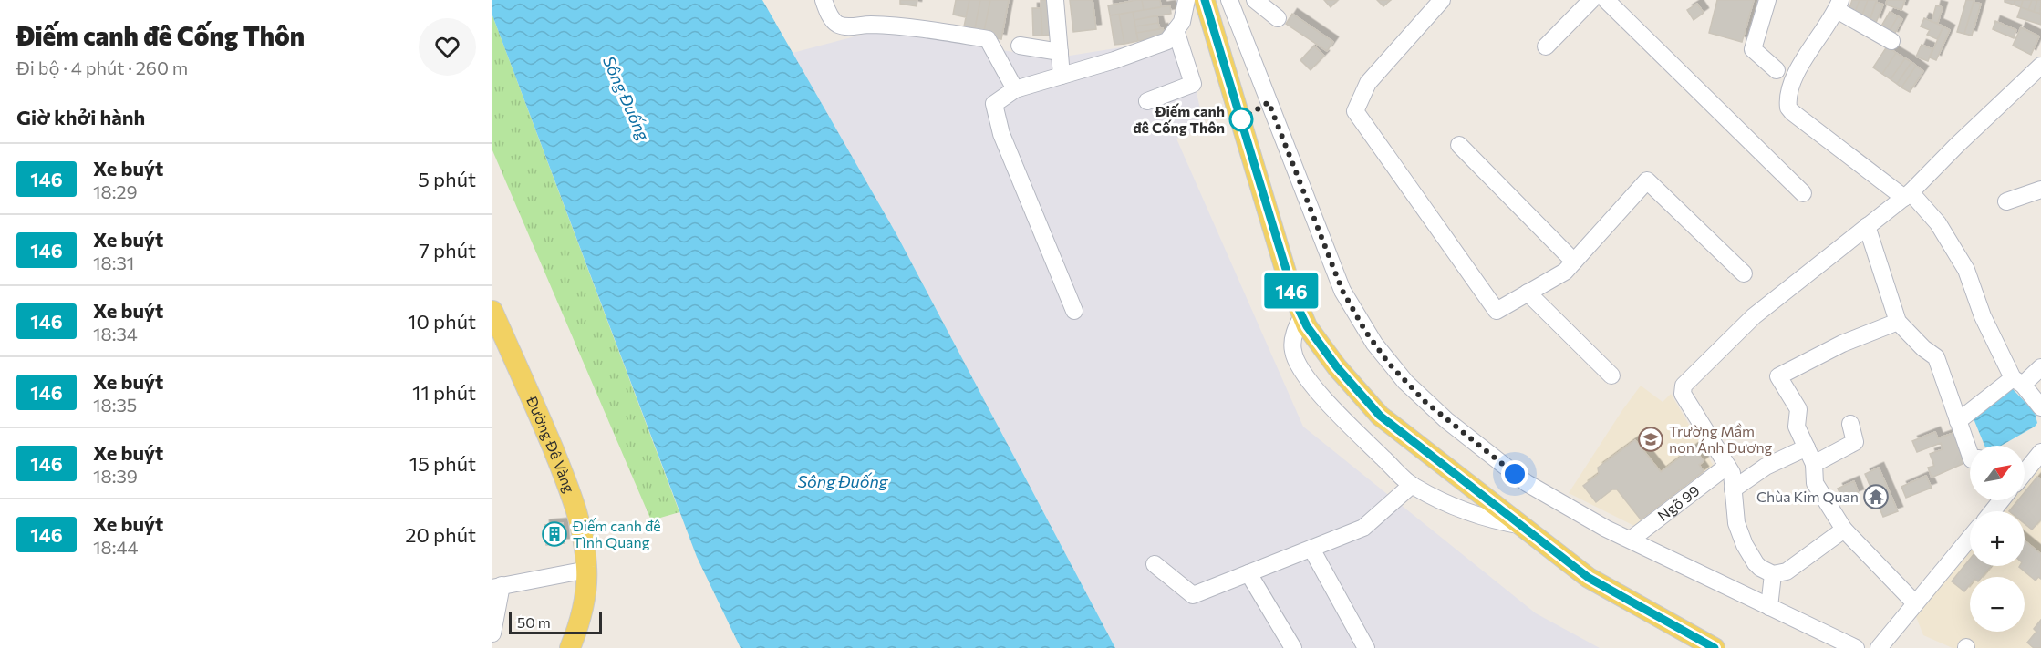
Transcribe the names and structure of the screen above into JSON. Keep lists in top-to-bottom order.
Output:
{
  "streets": {
    "main road": ["Đường Đê Vàng"],
    "street": ["Ngõ 99"]
  },
  "water": ["Sông Đuống"],
  "places": {
    "other": ["Điếm canh đê Cống Thôn"],
    "school or university": ["Trường Mầm non Ánh Dương"],
    "temple": ["Chùa Kim Quan"],
    "building": ["Điếm canh đê Tình Quang"]
  },
  "lines": ["bus line 146"],
  "scale_bar": "50 m",
  "north": "top right",
  "page": {
    "heading": [
      ["Điếm canh đê Cống Thôn", "Đi bộ · 4 phút · 260 m"],
      "Giờ khởi hành"
    ],
    "on_map": "146",
    "list": [
      {
        "mark": "146",
        "name": "Xe buýt",
        "note": "18:29",
        "value": "5 phút"
      },
      {
        "mark": "146",
        "name": "Xe buýt",
        "note": "18:31",
        "value": "7 phút"
      },
      {
        "mark": "146",
        "name": "Xe buýt",
        "note": "18:34",
        "value": "10 phút"
      },
      {
        "mark": "146",
        "name": "Xe buýt",
        "note": "18:35",
        "value": "11 phút"
      },
      {
        "mark": "146",
        "name": "Xe buýt",
        "note": "18:39",
        "value": "15 phút"
      },
      {
        "mark": "146",
        "name": "Xe buýt",
        "note": "18:44",
        "value": "20 phút"
      }
    ],
    "map_buttons": ["+", "−"],
    "scale": "50 m"
  }
}
